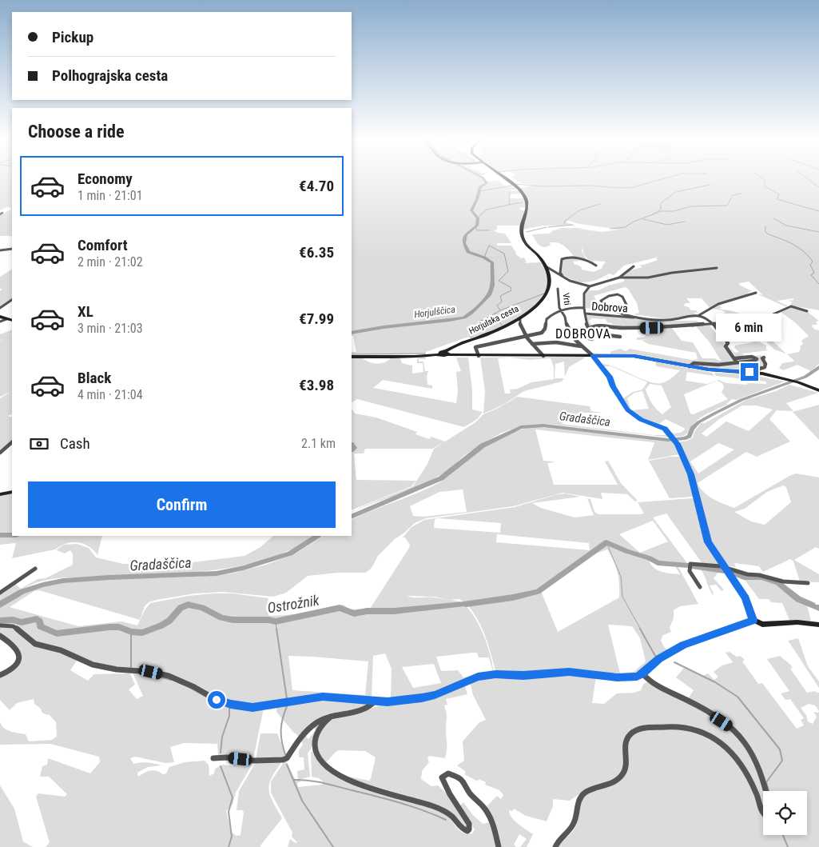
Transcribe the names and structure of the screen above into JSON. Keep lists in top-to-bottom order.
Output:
{
  "streets": {
    "street": ["Vrti", "Dobrova", "Horjulska cesta"]
  },
  "districts": ["DOBROVA"],
  "water": ["Horjulščica", "Gradaščica", "Ostrožnik"],
  "page": {
    "banner": ["Pickup", "Polhograjska cesta"],
    "heading": "Choose a ride",
    "list": [
      {
        "name": "Economy",
        "note": "1 min · 21:01",
        "value": "€4.70"
      },
      {
        "name": "Comfort",
        "note": "2 min · 21:02",
        "value": "€6.35"
      },
      {
        "name": "XL",
        "note": "3 min · 21:03",
        "value": "€7.99"
      },
      {
        "name": "Black",
        "note": "4 min · 21:04",
        "value": "€3.98"
      }
    ],
    "bubble": "6 min",
    "pay": ["Cash", "2.1 km"],
    "buttons": "Confirm"
  }
}
